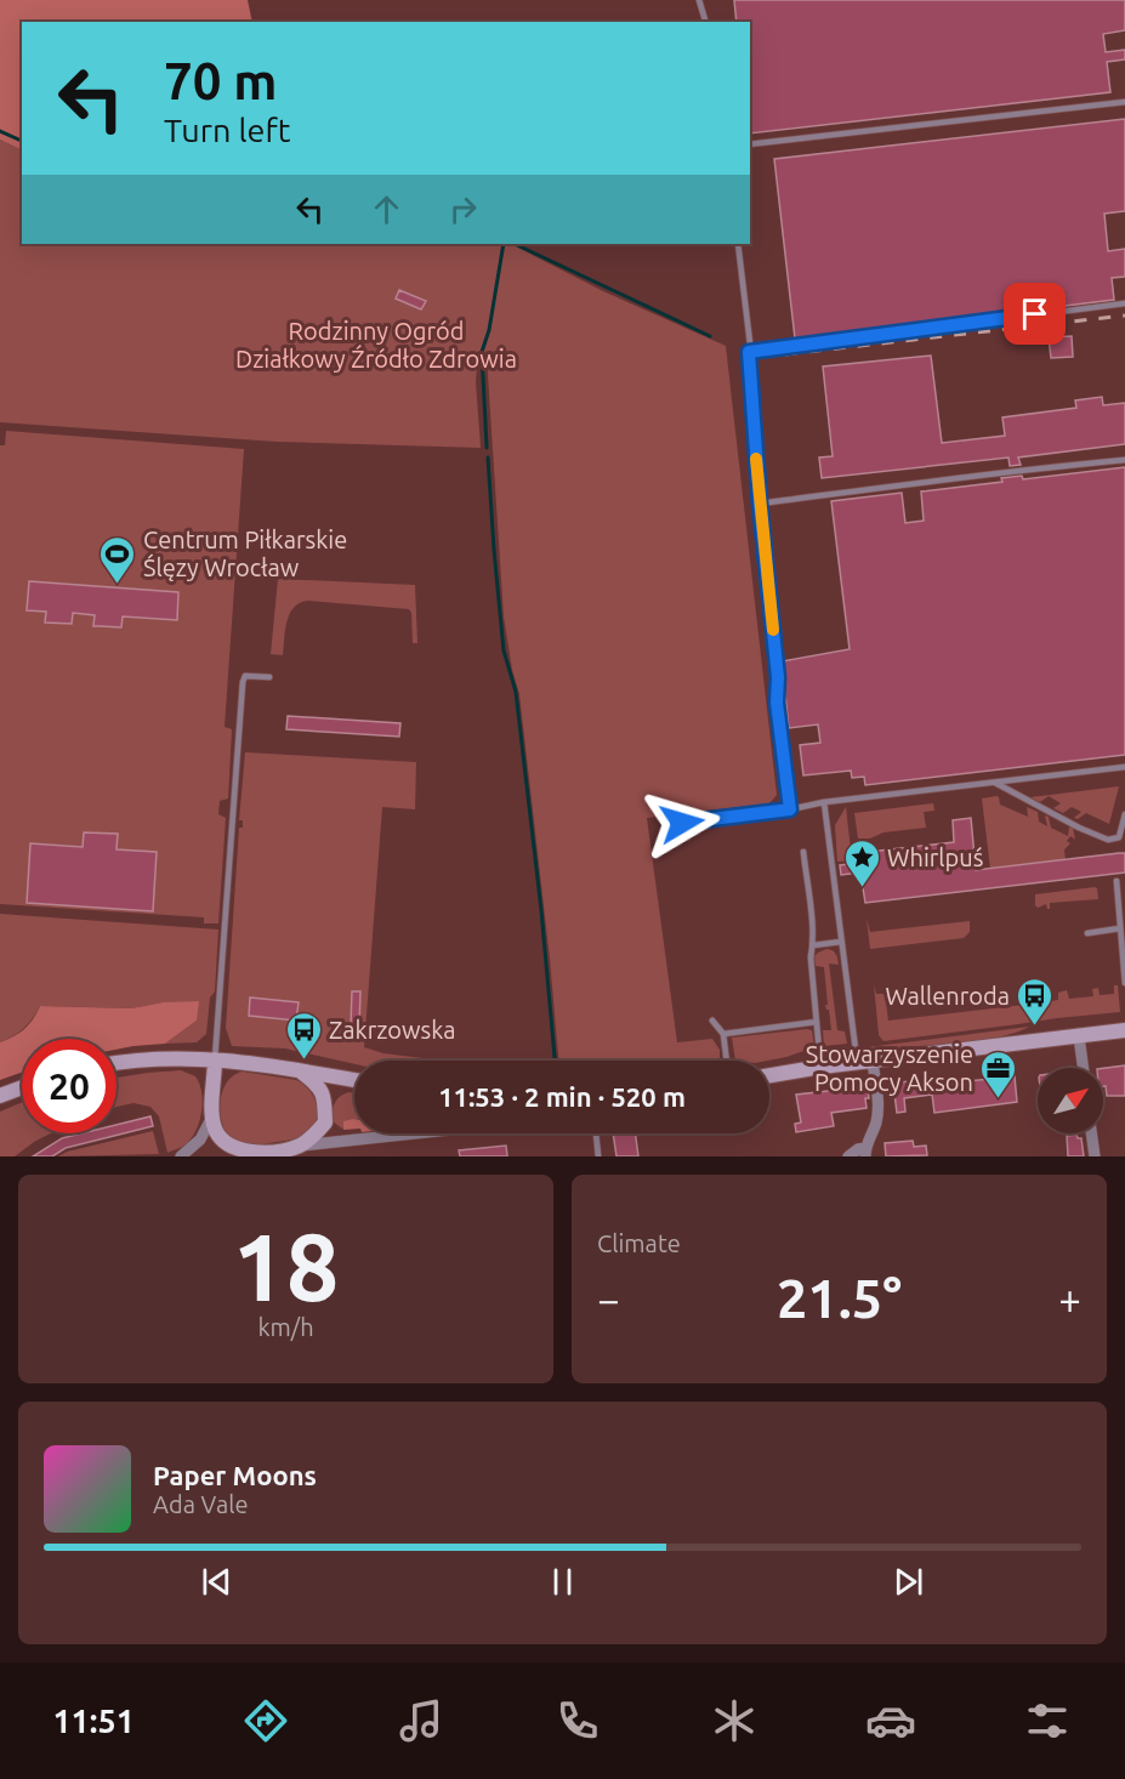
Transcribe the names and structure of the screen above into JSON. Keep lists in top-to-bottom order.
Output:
{
  "parks": ["Rodzinny Ogród Działkowy Źródło Zdrowia"],
  "places": {
    "sports": ["Centrum Piłkarskie Ślęzy Wrocław"],
    "place": ["Whirlpuś"],
    "bus stop": ["Wallenroda", "Zakrzowska"],
    "office": ["Stowarzyszenie Pomocy Akson"]
  },
  "north": "top right",
  "page": {
    "turn": ["70 m", "Turn left"],
    "limit": "20",
    "trip": "11:53 · 2 min · 520 m",
    "tile": [
      ["18", "km/h"],
      "Climate"
    ],
    "heat": ["−", "21.5°", "+"],
    "song": ["Paper Moons", "Ada Vale"],
    "tabs": "11:51"
  }
}
